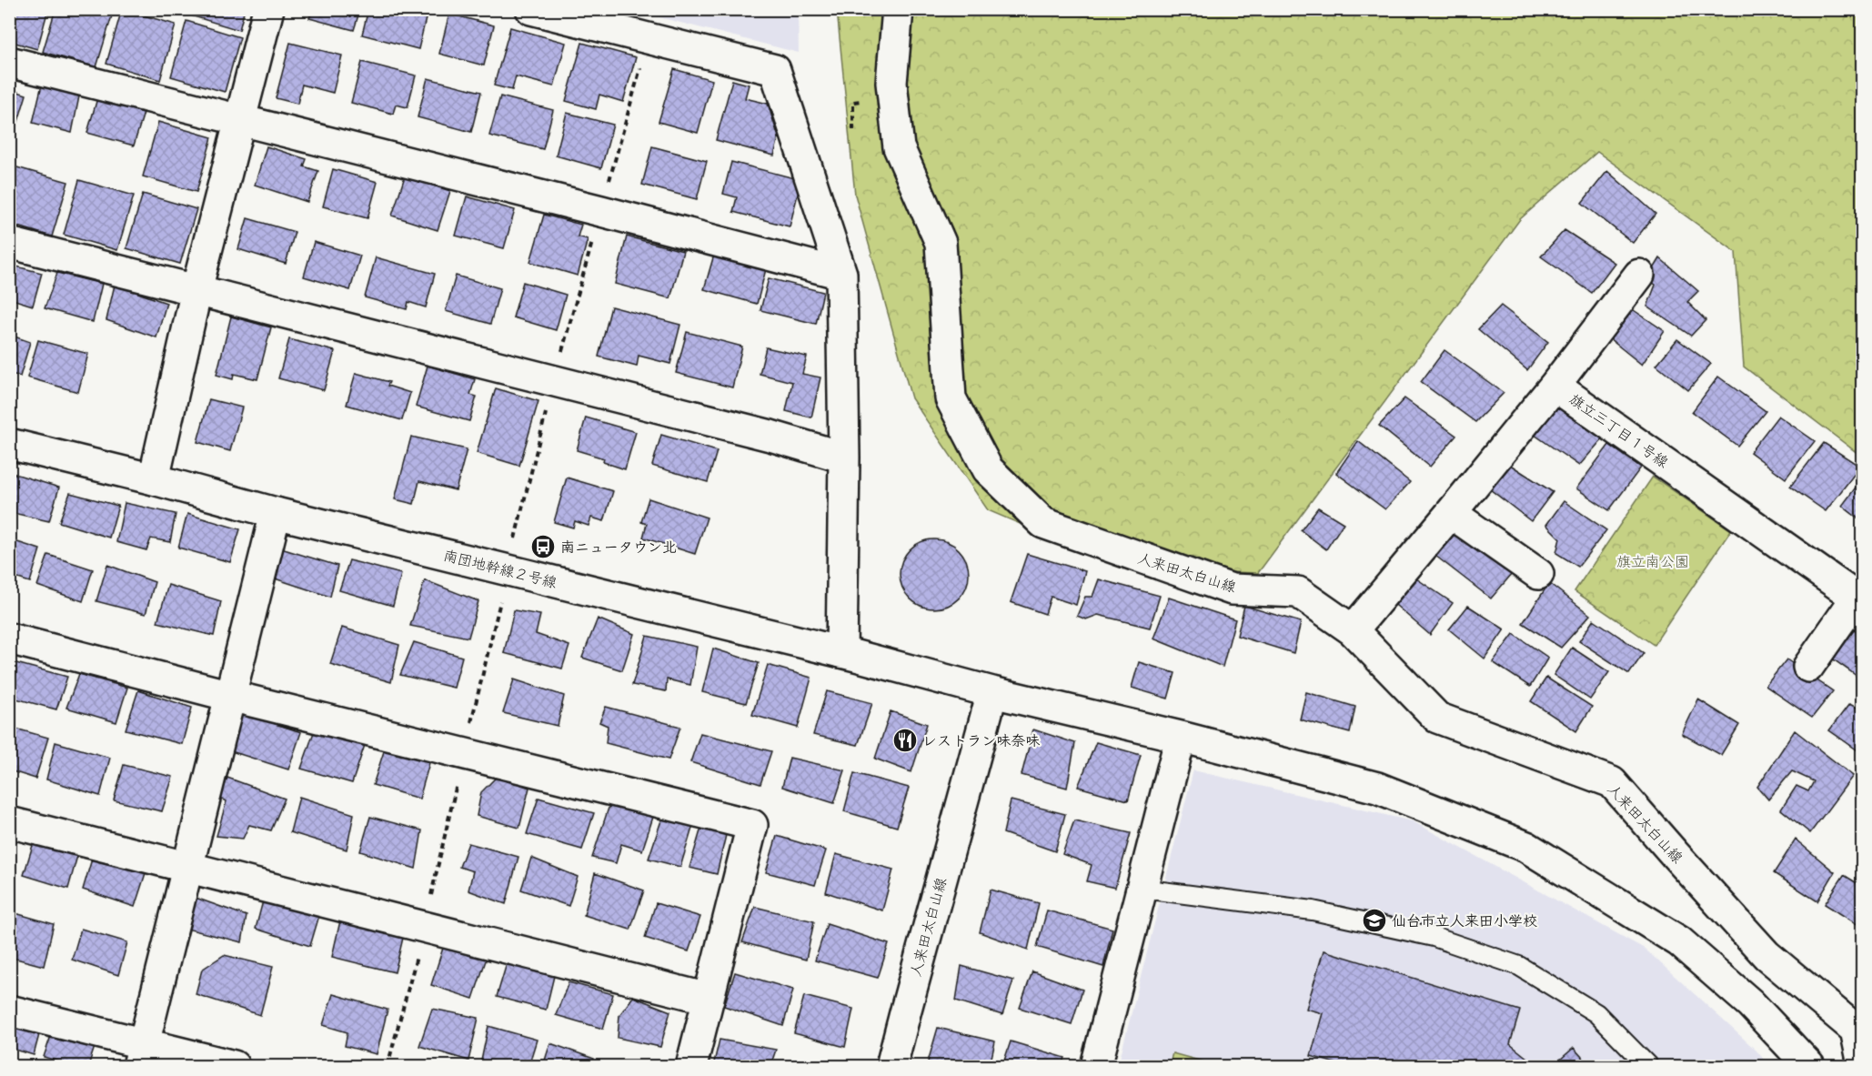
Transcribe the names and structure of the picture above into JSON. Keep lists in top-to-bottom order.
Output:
{
  "streets": {
    "street": ["旗立三丁目１号線", "南団地幹線２号線", "人来田太白山線"]
  },
  "crossings": [
    ["旗立三丁目１号線", "人来田太白山線"],
    ["南団地幹線２号線", "人来田太白山線"]
  ],
  "parks": ["旗立南公園"],
  "places": {
    "bus stop": ["南ニュータウン北"],
    "restaurant": ["レストラン味奈味"],
    "school or university": ["仙台市立人来田小学校"]
  }
}
